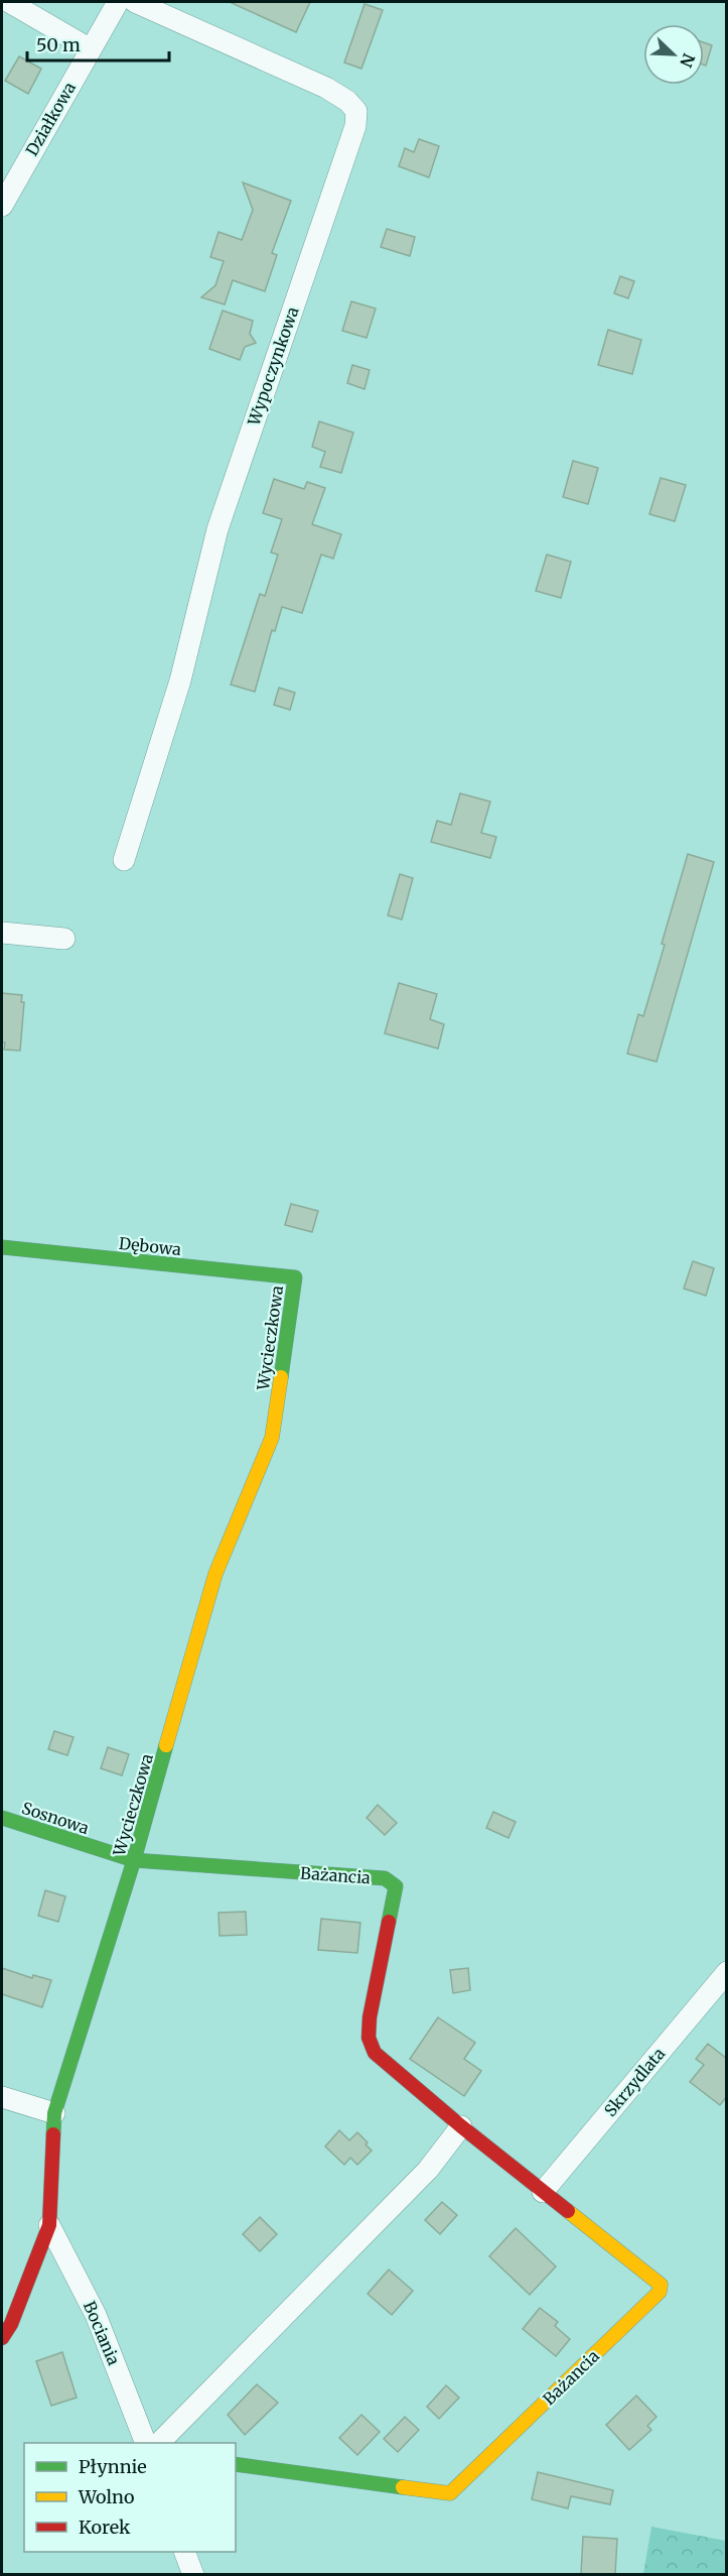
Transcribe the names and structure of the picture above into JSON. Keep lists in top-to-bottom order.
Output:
{
  "streets": {
    "street": [
      "Działkowa",
      "Wypoczynkowa",
      "Dębowa",
      "Wycieczkowa",
      "Sosnowa",
      "Bażancia",
      "Skrzydlata",
      "Bociania"
    ]
  },
  "crossings": [
    ["Dębowa", "Wycieczkowa"],
    ["Wycieczkowa", "Sosnowa"],
    ["Wycieczkowa", "Bażancia"],
    ["Wycieczkowa", "Bociania"],
    ["Sosnowa", "Bażancia"],
    ["Bażancia", "Skrzydlata"]
  ],
  "legend": ["Płynnie", "Wolno", "Korek"],
  "scale_bar": "50 m",
  "north": "bottom right"
}
